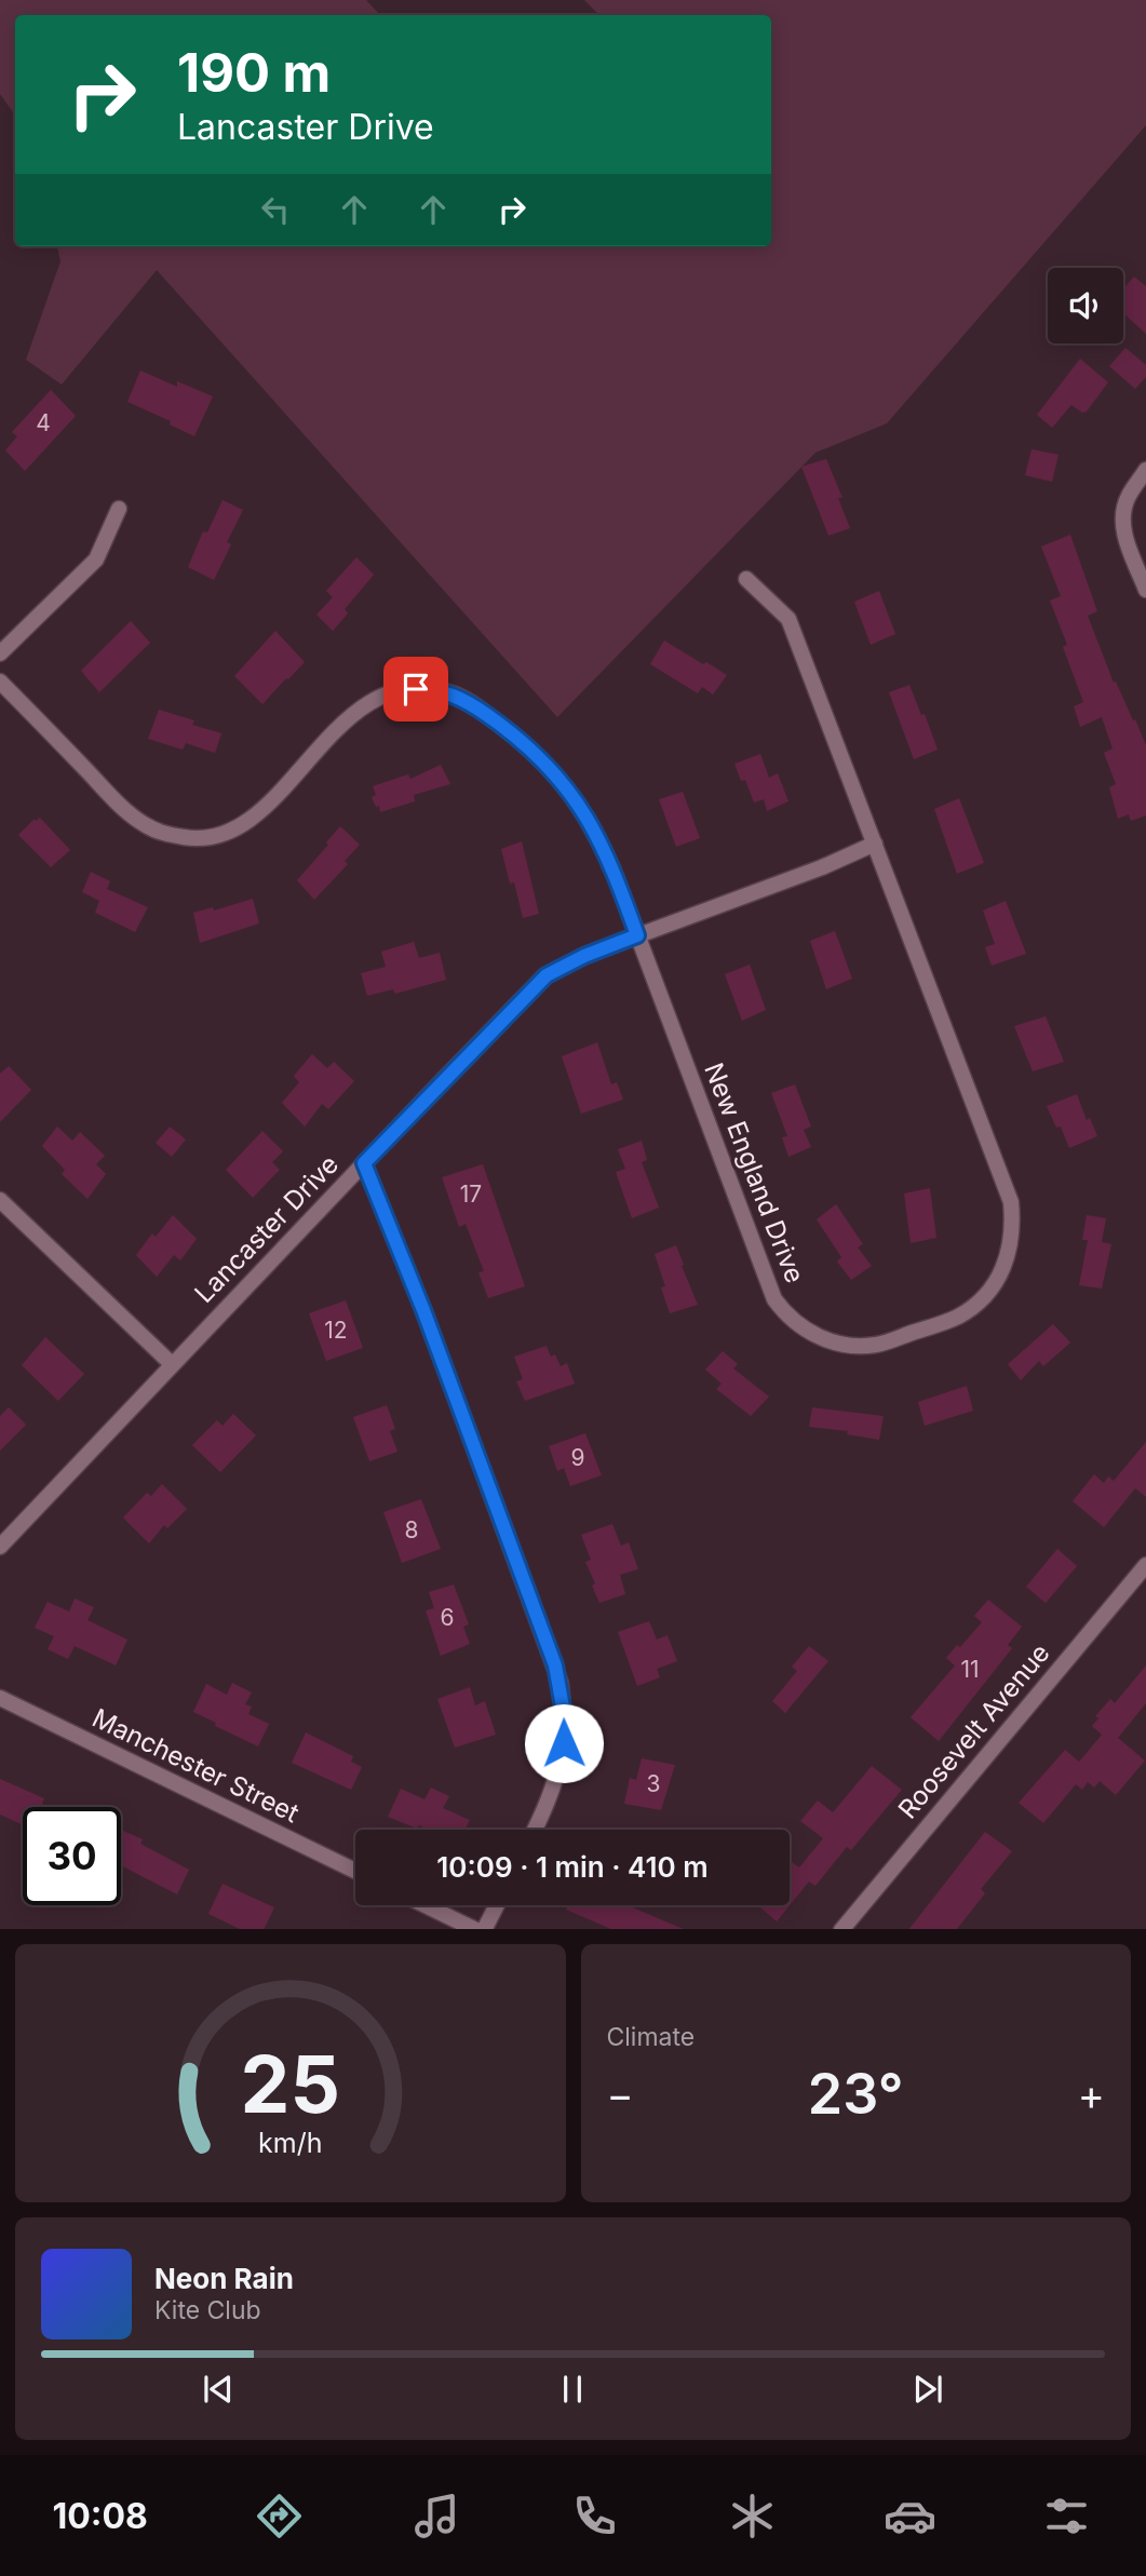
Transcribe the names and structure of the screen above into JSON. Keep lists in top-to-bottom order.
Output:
{
  "streets": {
    "street": [
      "New England Drive",
      "Lancaster Drive",
      "Roosevelt Avenue",
      "Manchester Street"
    ]
  },
  "crossings": [
    ["New England Drive", "Lancaster Drive"]
  ],
  "house_numbers": [
    "4",
    "17",
    "12",
    "9",
    "8",
    "6",
    "11",
    "3"
  ],
  "page": {
    "turn": ["190 m", "Lancaster Drive"],
    "limit": "30",
    "trip": "10:09 · 1 min · 410 m",
    "tile": "Climate",
    "heat": ["−", "23°", "+"],
    "song": ["Neon Rain", "Kite Club"],
    "tabs": "10:08",
    "gauge": ["25", "km/h"]
  }
}
